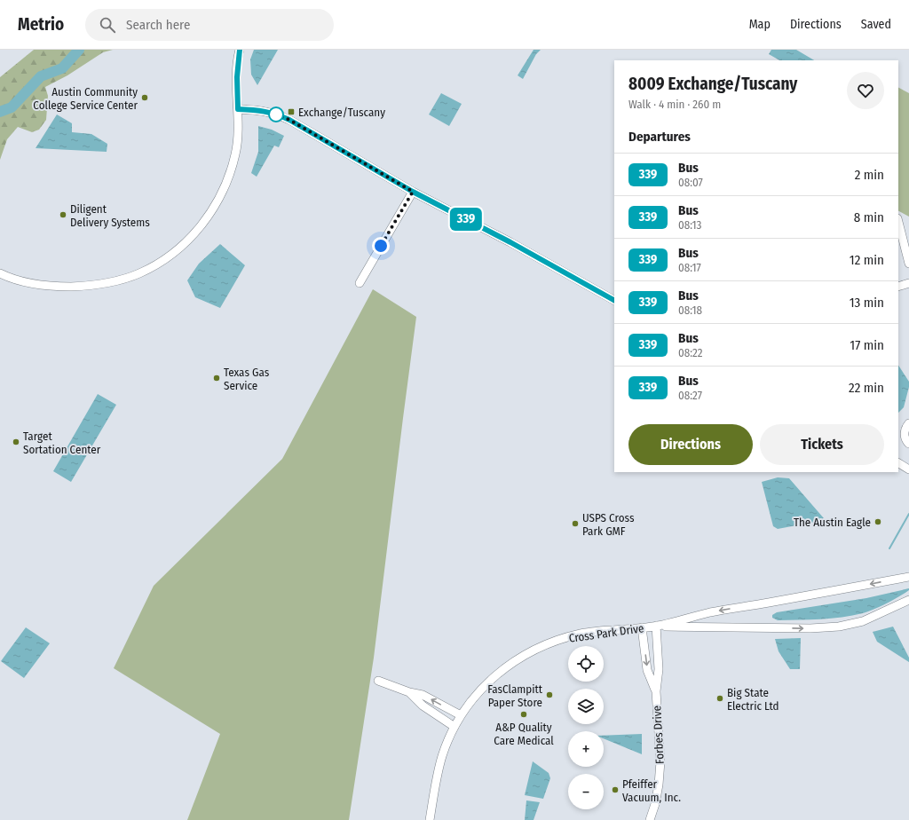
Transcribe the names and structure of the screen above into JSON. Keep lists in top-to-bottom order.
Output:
{
  "streets": {
    "street": ["Cross Park Drive", "Forbes Drive"]
  },
  "crossings": [
    ["Cross Park Drive", "Forbes Drive"]
  ],
  "places": {
    "other": [
      "Austin Community College Service Center",
      "Diligent Delivery Systems",
      "Texas Gas Service",
      "Target Sortation Center",
      "The Austin Eagle",
      "USPS Cross Park GMF",
      "FasClampitt Paper Store",
      "Big State Electric Ltd",
      "A&P Quality Care Medical",
      "Pfeiffer Vacuum, Inc."
    ],
    "transit": ["Exchange/Tuscany"]
  },
  "lines": ["bus line 339"],
  "page": {
    "header": "Metrio",
    "search": "Search here",
    "nav": ["Map", "Directions", "Saved"],
    "on_map": "339",
    "heading": [
      ["8009 Exchange/Tuscany", "Walk · 4 min · 260 m"],
      "Departures"
    ],
    "list": [
      {
        "mark": "339",
        "name": "Bus",
        "note": "08:07",
        "value": "2 min"
      },
      {
        "mark": "339",
        "name": "Bus",
        "note": "08:13",
        "value": "8 min"
      },
      {
        "mark": "339",
        "name": "Bus",
        "note": "08:17",
        "value": "12 min"
      },
      {
        "mark": "339",
        "name": "Bus",
        "note": "08:18",
        "value": "13 min"
      },
      {
        "mark": "339",
        "name": "Bus",
        "note": "08:22",
        "value": "17 min"
      },
      {
        "mark": "339",
        "name": "Bus",
        "note": "08:27",
        "value": "22 min"
      }
    ],
    "buttons": ["Directions", "Tickets"],
    "map_buttons": ["+", "−"]
  }
}
